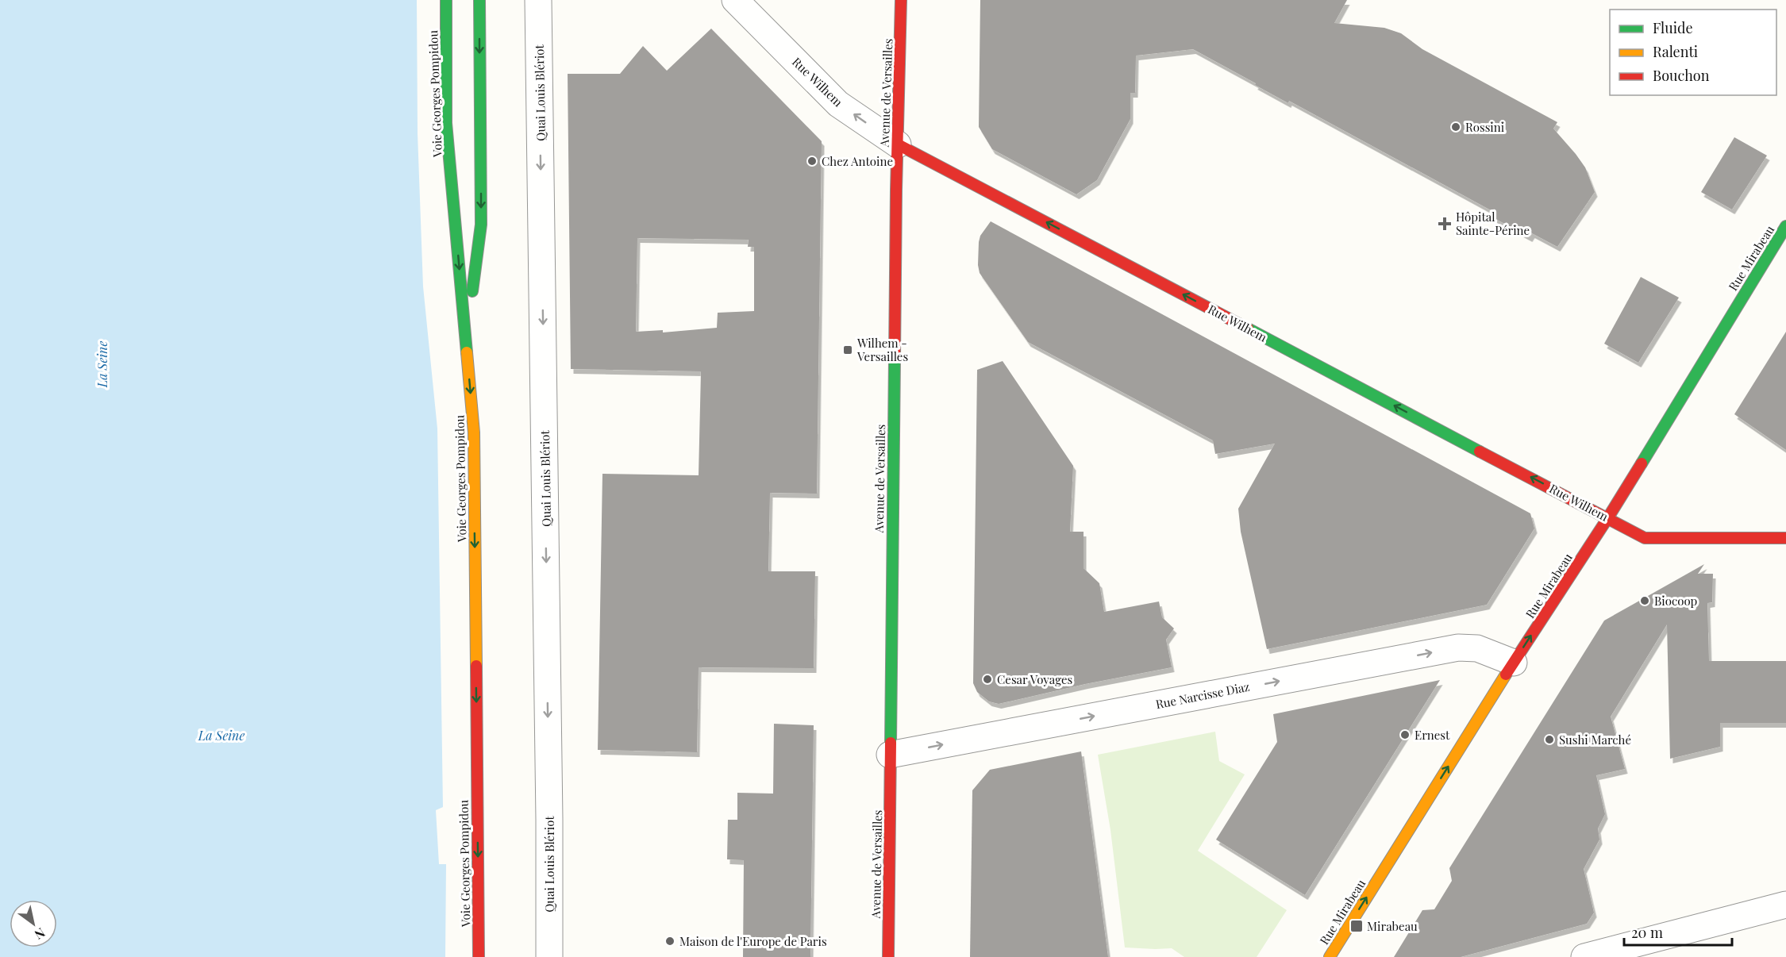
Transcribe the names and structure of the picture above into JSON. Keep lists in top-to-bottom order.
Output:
{
  "streets": {
    "main road": [
      "Rue Wilhem",
      "Avenue de Versailles",
      "Voie Georges Pompidou",
      "Rue Mirabeau"
    ],
    "street": ["Quai Louis Blériot", "Rue Narcisse Diaz"]
  },
  "crossings": [
    ["Rue Wilhem", "Avenue de Versailles"],
    ["Rue Wilhem", "Rue Mirabeau"],
    ["Avenue de Versailles", "Rue Narcisse Diaz"],
    ["Rue Mirabeau", "Rue Narcisse Diaz"]
  ],
  "one_way": [
    "Rue Wilhem",
    "Quai Louis Blériot",
    "Rue Mirabeau",
    "Rue Narcisse Diaz"
  ],
  "water": ["La Seine"],
  "places": {
    "other": [
      "Rossini",
      "Chez Antoine",
      "Biocoop",
      "Cesar Voyages",
      "Ernest",
      "Sushi Marché",
      "Maison de l'Europe de Paris"
    ],
    "health": ["Hôpital Sainte-Périne"],
    "transit": ["Wilhem - Versailles", "Mirabeau"]
  },
  "legend": ["Fluide", "Ralenti", "Bouchon"],
  "scale_bar": "20 m",
  "north": "bottom right"
}
